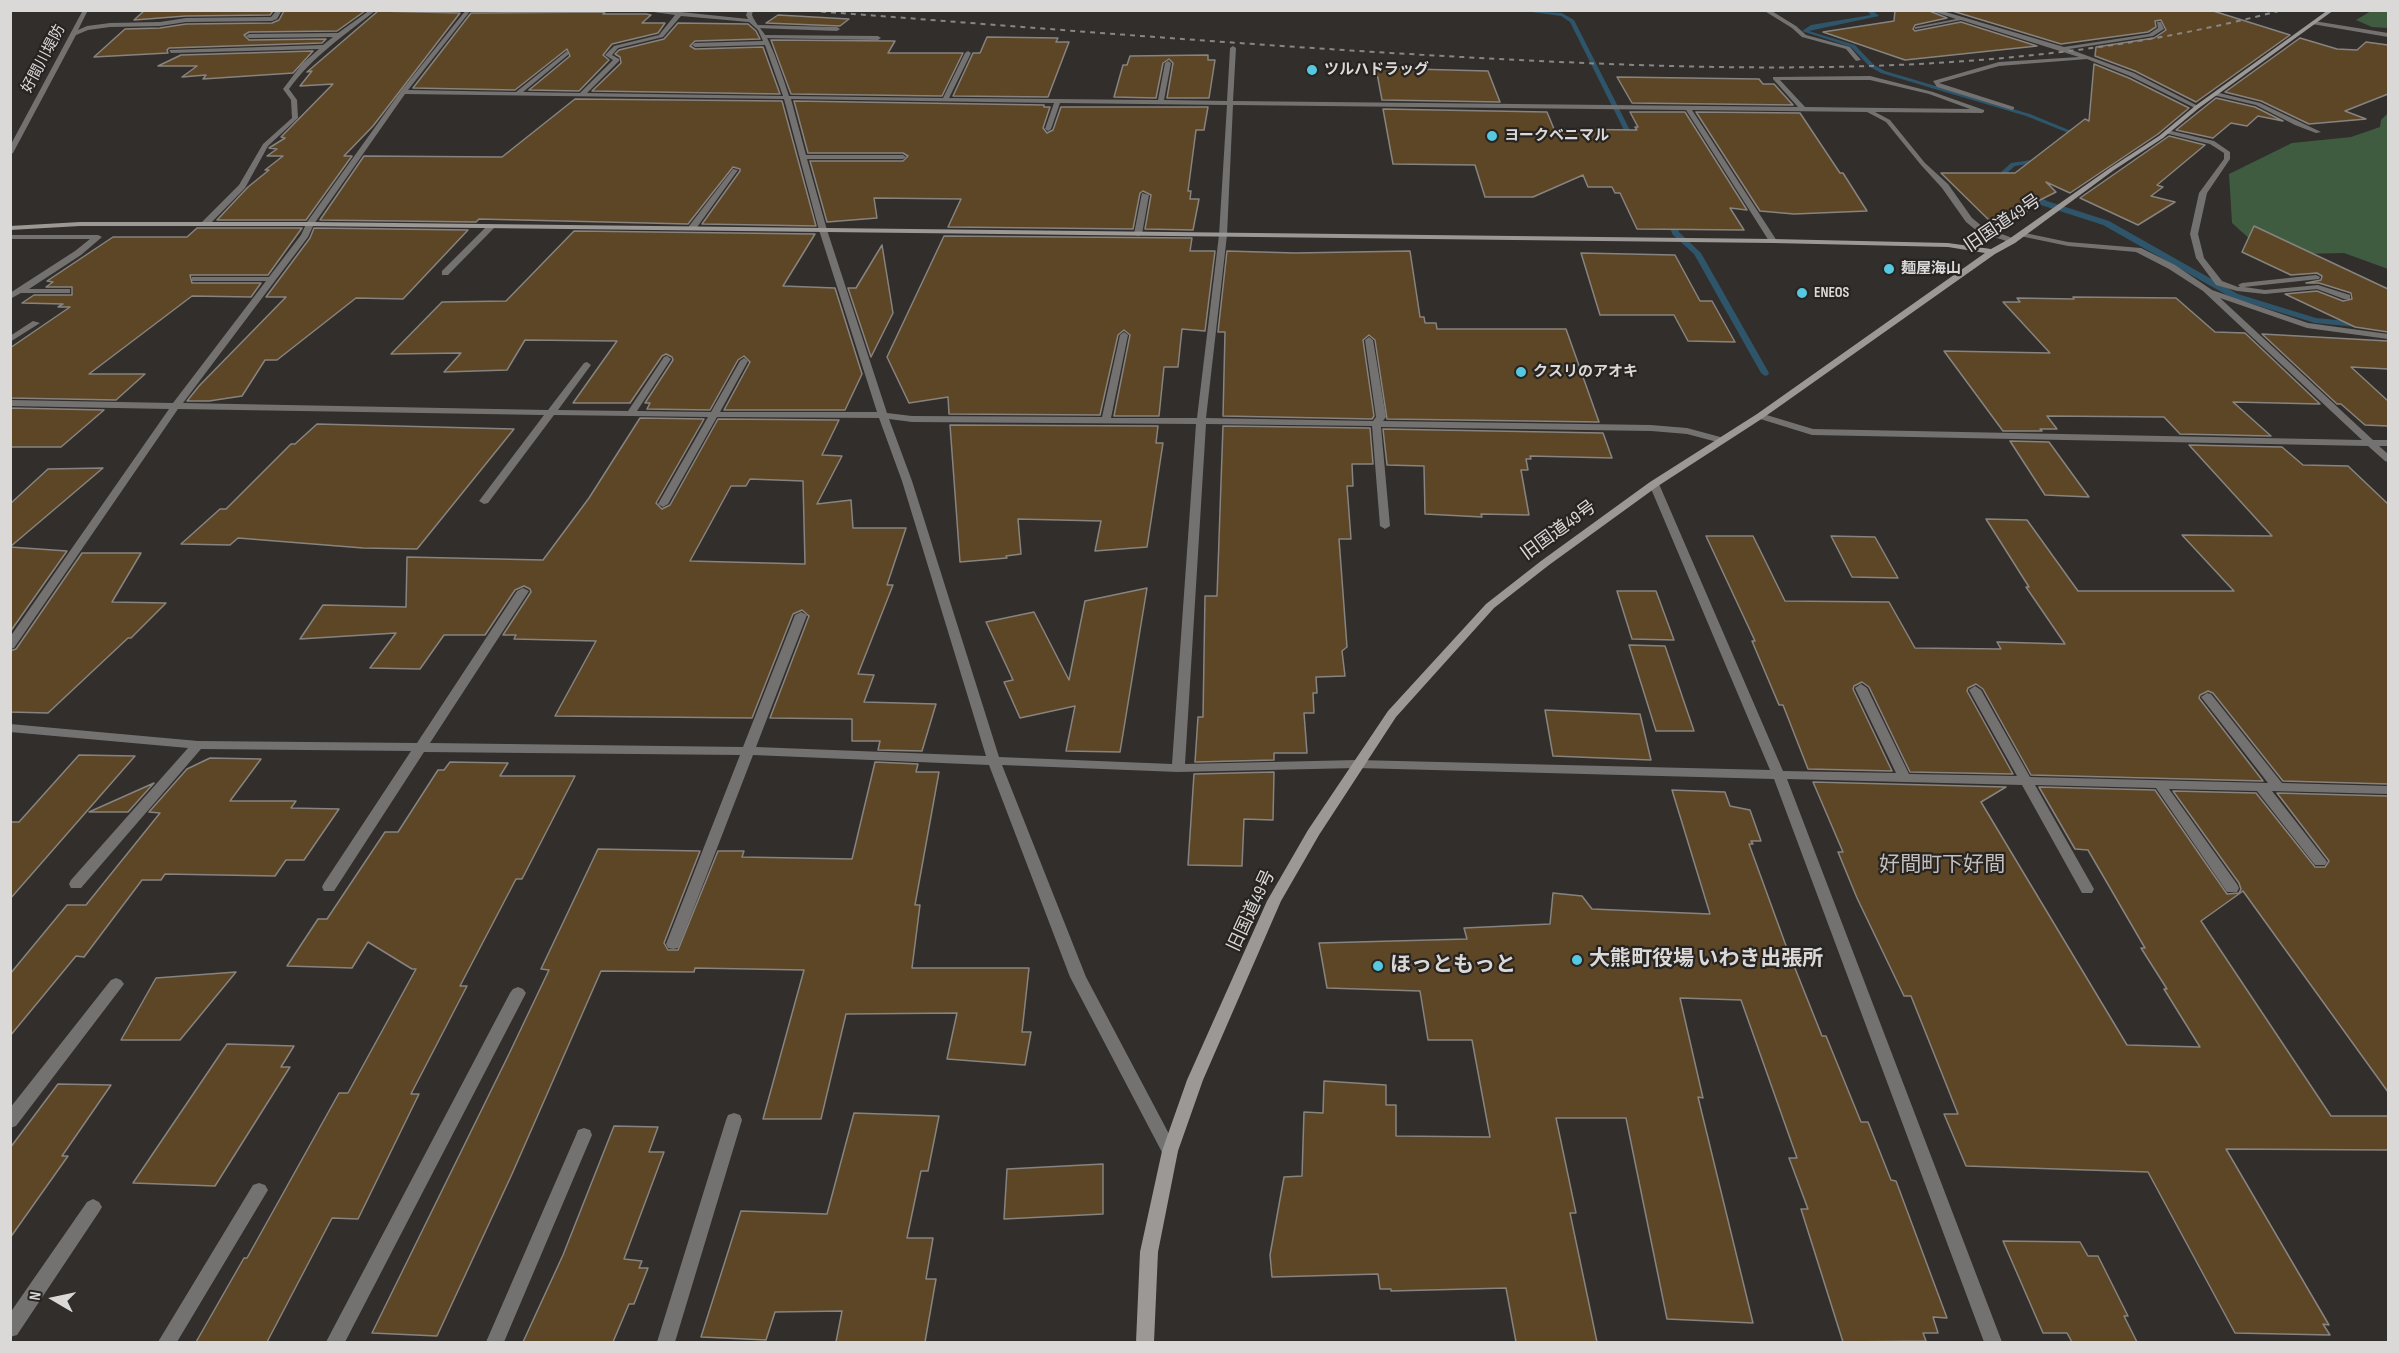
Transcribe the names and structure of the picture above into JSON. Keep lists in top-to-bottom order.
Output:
{
  "streets": {
    "street": ["好間川堤防", "旧国道49号"]
  },
  "districts": ["好間町下好間"],
  "places": [
    "ツルハドラッグ",
    "ヨークベニマル",
    "麺屋海山",
    "ENEOS",
    "クスリのアオキ",
    "大熊町役場 いわき出張所",
    "ほっともっと"
  ],
  "north": "left"
}
